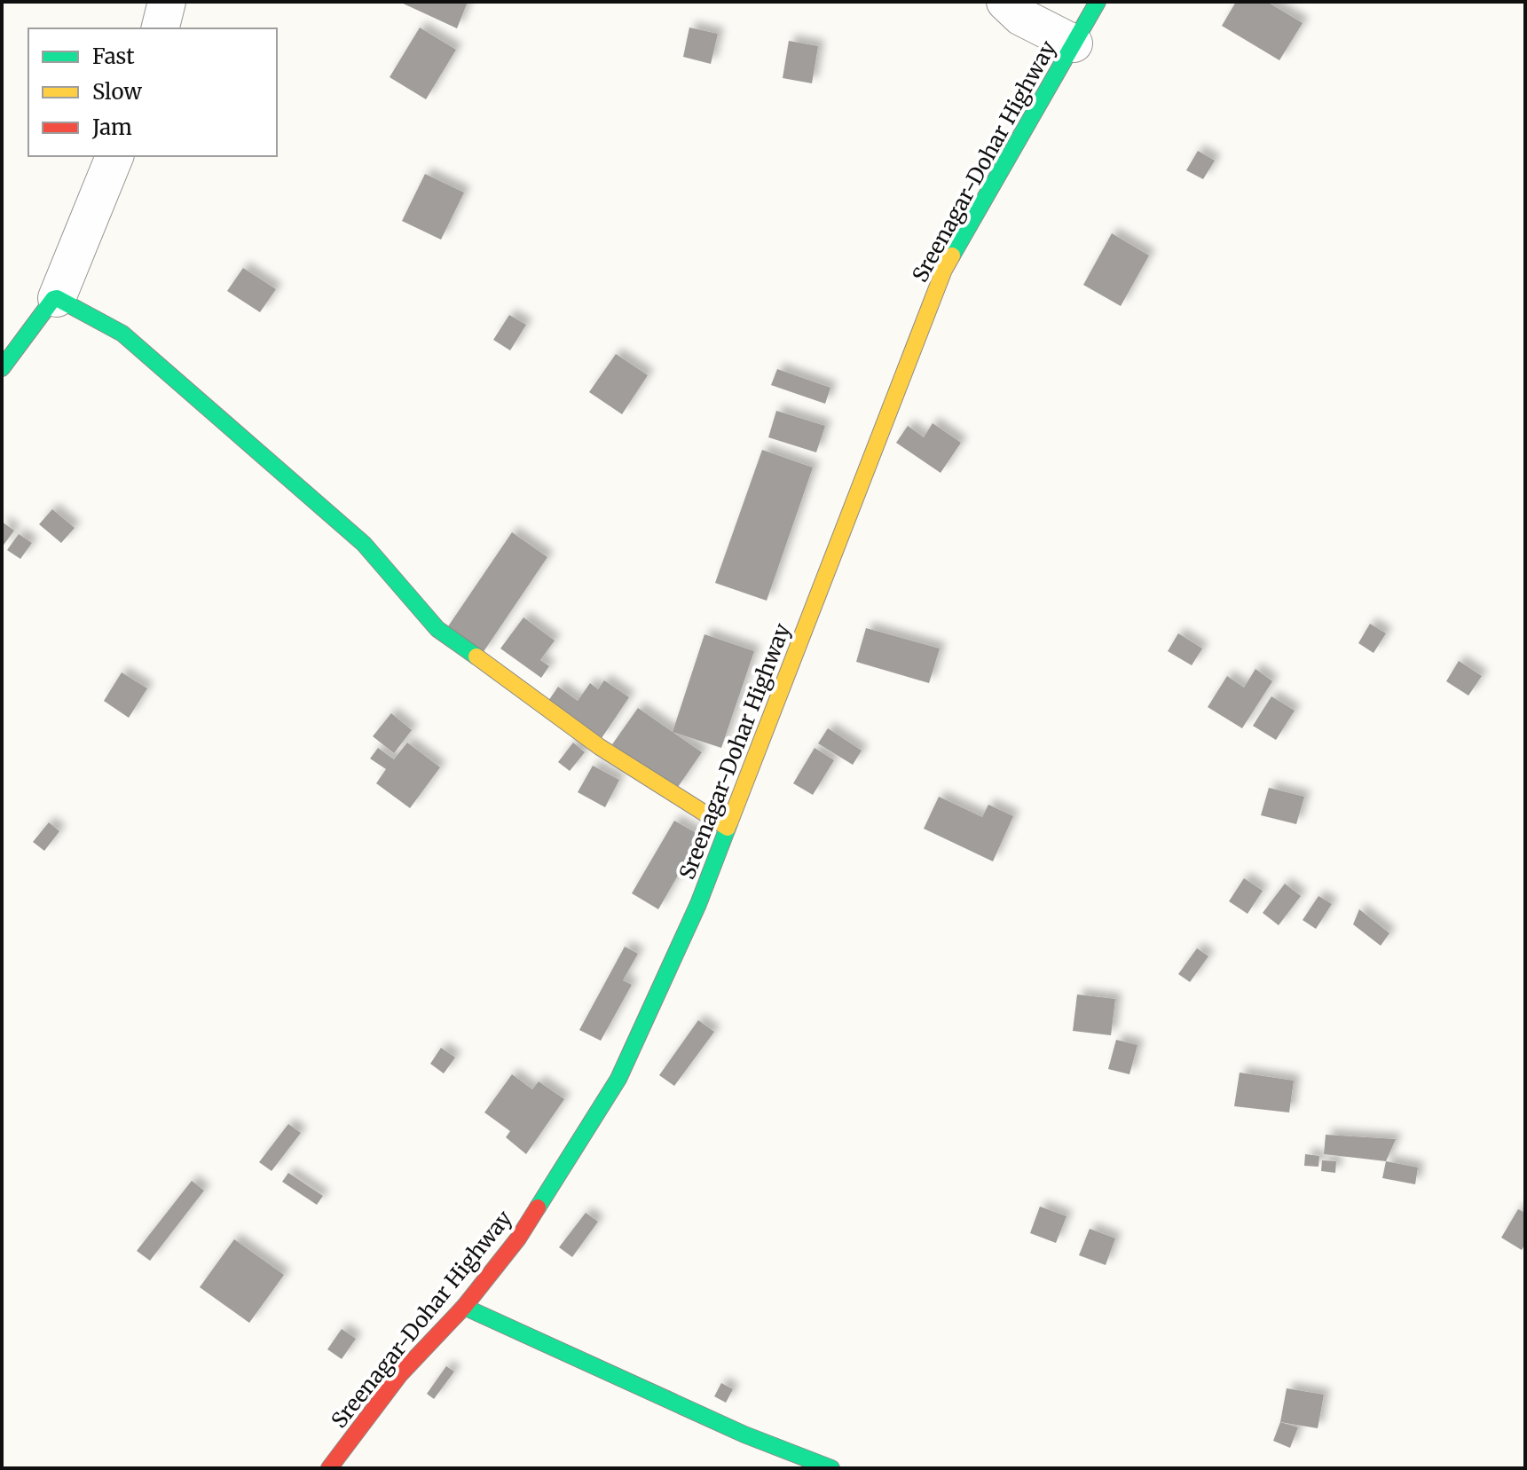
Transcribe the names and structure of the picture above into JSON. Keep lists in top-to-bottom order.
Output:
{
  "streets": {
    "main road": ["Sreenagar-Dohar Highway"]
  },
  "legend": ["Fast", "Slow", "Jam"]
}
